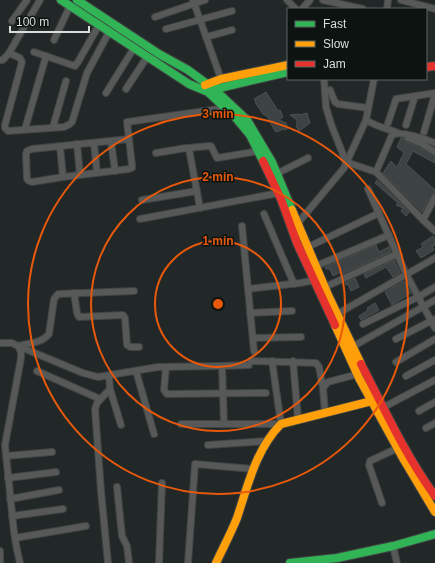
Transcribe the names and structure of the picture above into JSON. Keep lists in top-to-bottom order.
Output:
{
  "legend": ["Fast", "Slow", "Jam"],
  "scale_bar": "100 m",
  "rings": ["3 min", "2 min", "1 min"]
}
